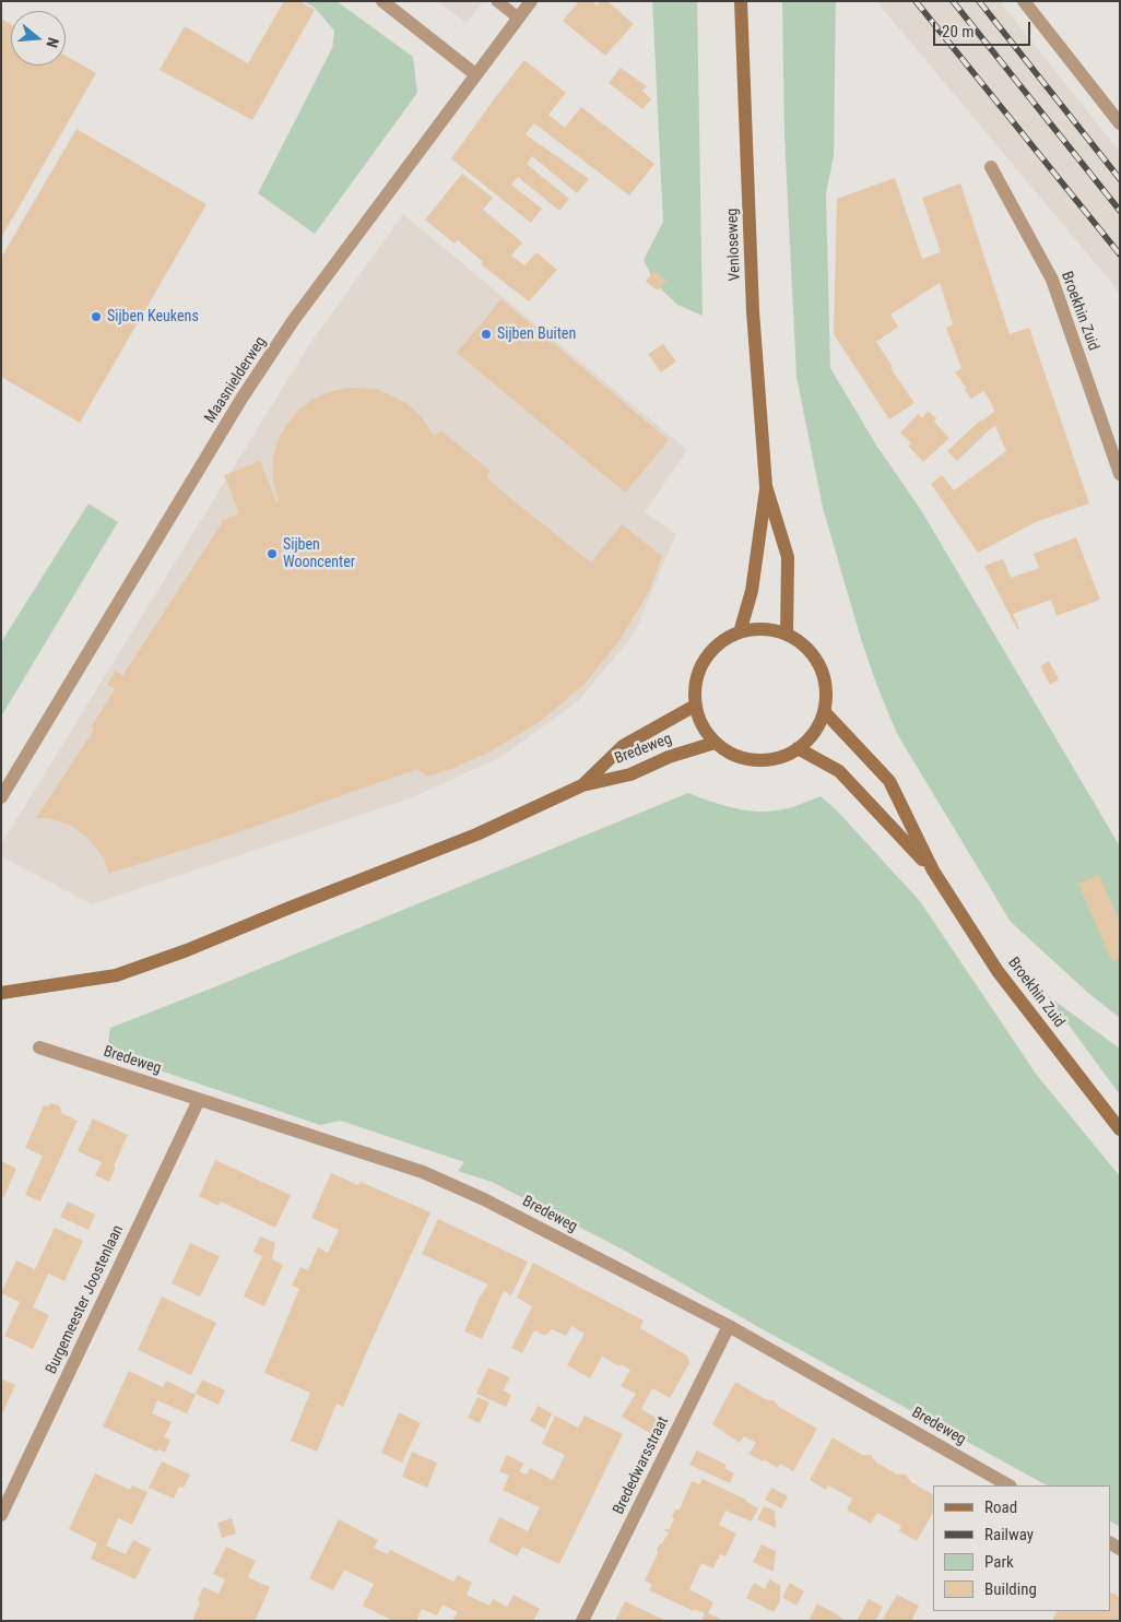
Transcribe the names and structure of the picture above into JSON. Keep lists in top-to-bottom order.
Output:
{
  "streets": {
    "street": [
      "Venloseweg",
      "Broekhin Zuid",
      "Maasnielderweg",
      "Bredeweg",
      "Burgemeester Joostenlaan",
      "Brededwarsstraat"
    ]
  },
  "crossings": [
    ["Venloseweg", "Broekhin Zuid"],
    ["Venloseweg", "Bredeweg"],
    ["Broekhin Zuid", "Bredeweg"],
    ["Bredeweg", "Burgemeester Joostenlaan"],
    ["Bredeweg", "Brededwarsstraat"]
  ],
  "places": ["Sijben Keukens", "Sijben Buiten", "Sijben Wooncenter"],
  "legend": [
    "Road",
    "Railway",
    "Park",
    "Building"
  ],
  "scale_bar": "20 m",
  "north": "right"
}
